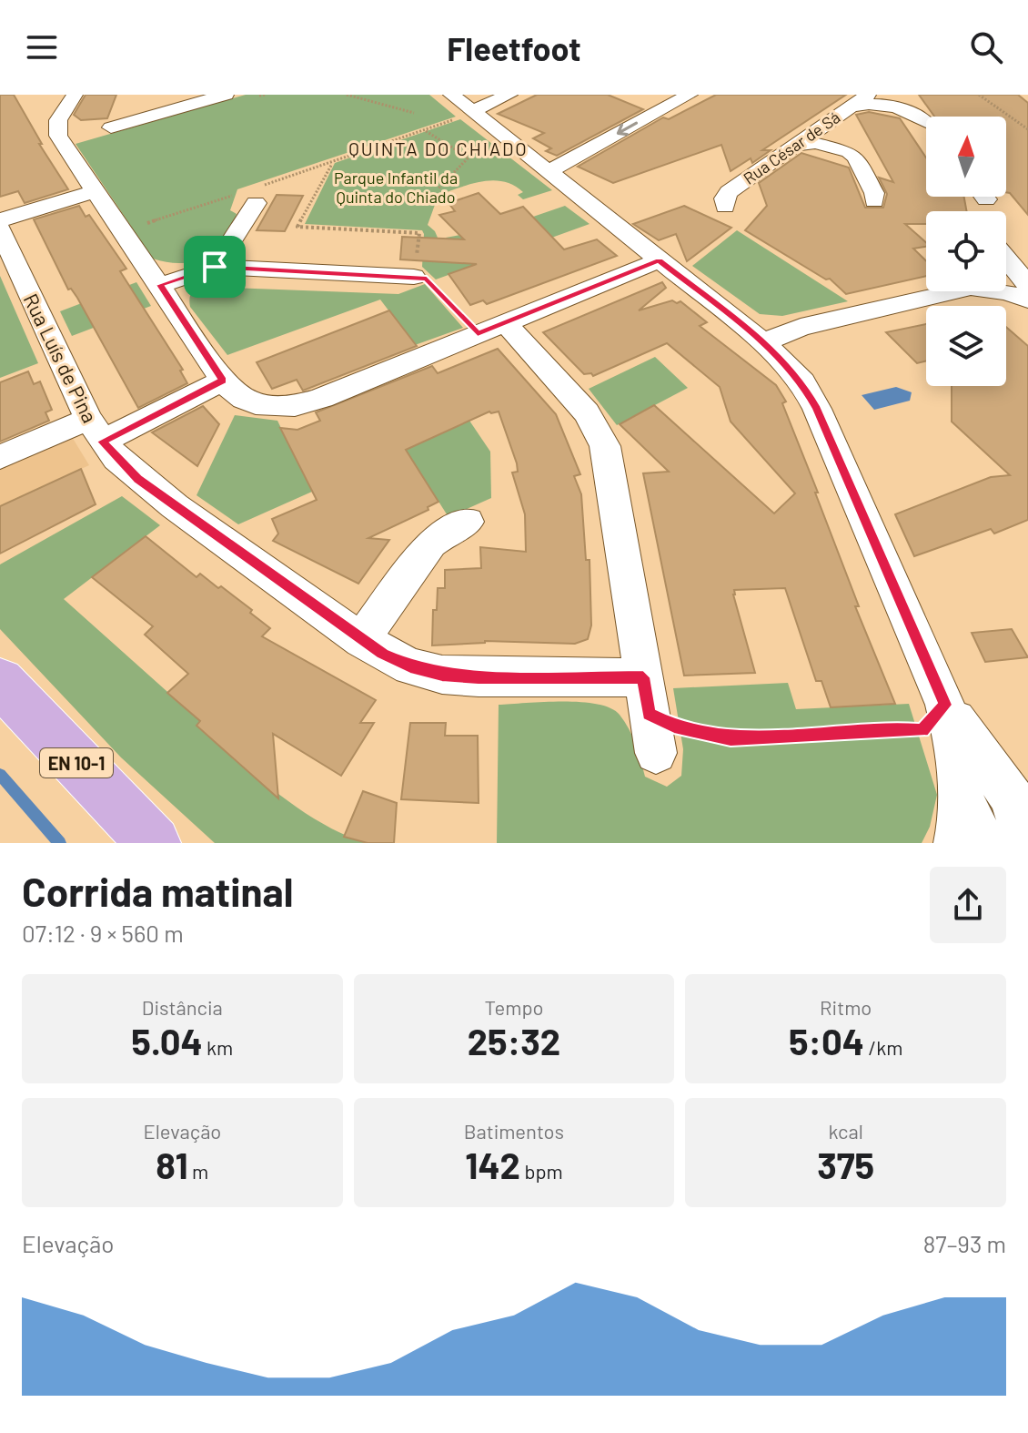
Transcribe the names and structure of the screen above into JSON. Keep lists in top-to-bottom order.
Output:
{
  "streets": {
    "main road": ["EN 10-1"],
    "street": ["Rua César de Sá", "Rua Luís de Pina"]
  },
  "districts": ["QUINTA DO CHIADO"],
  "parks": ["Parque Infantil da Quinta do Chiado"],
  "north": "top",
  "page": {
    "header": "Fleetfoot",
    "heading": ["Corrida matinal", "07:12 · 9 × 560 m"],
    "stats": [
      ["Distância", "5.04 km"],
      ["Tempo", "25:32"],
      ["Ritmo", "5:04 /km"],
      ["Elevação", "81 m"],
      ["Batimentos", "142 bpm"],
      ["kcal", "375"]
    ],
    "chart": ["Elevação", "87–93 m"]
  }
}
